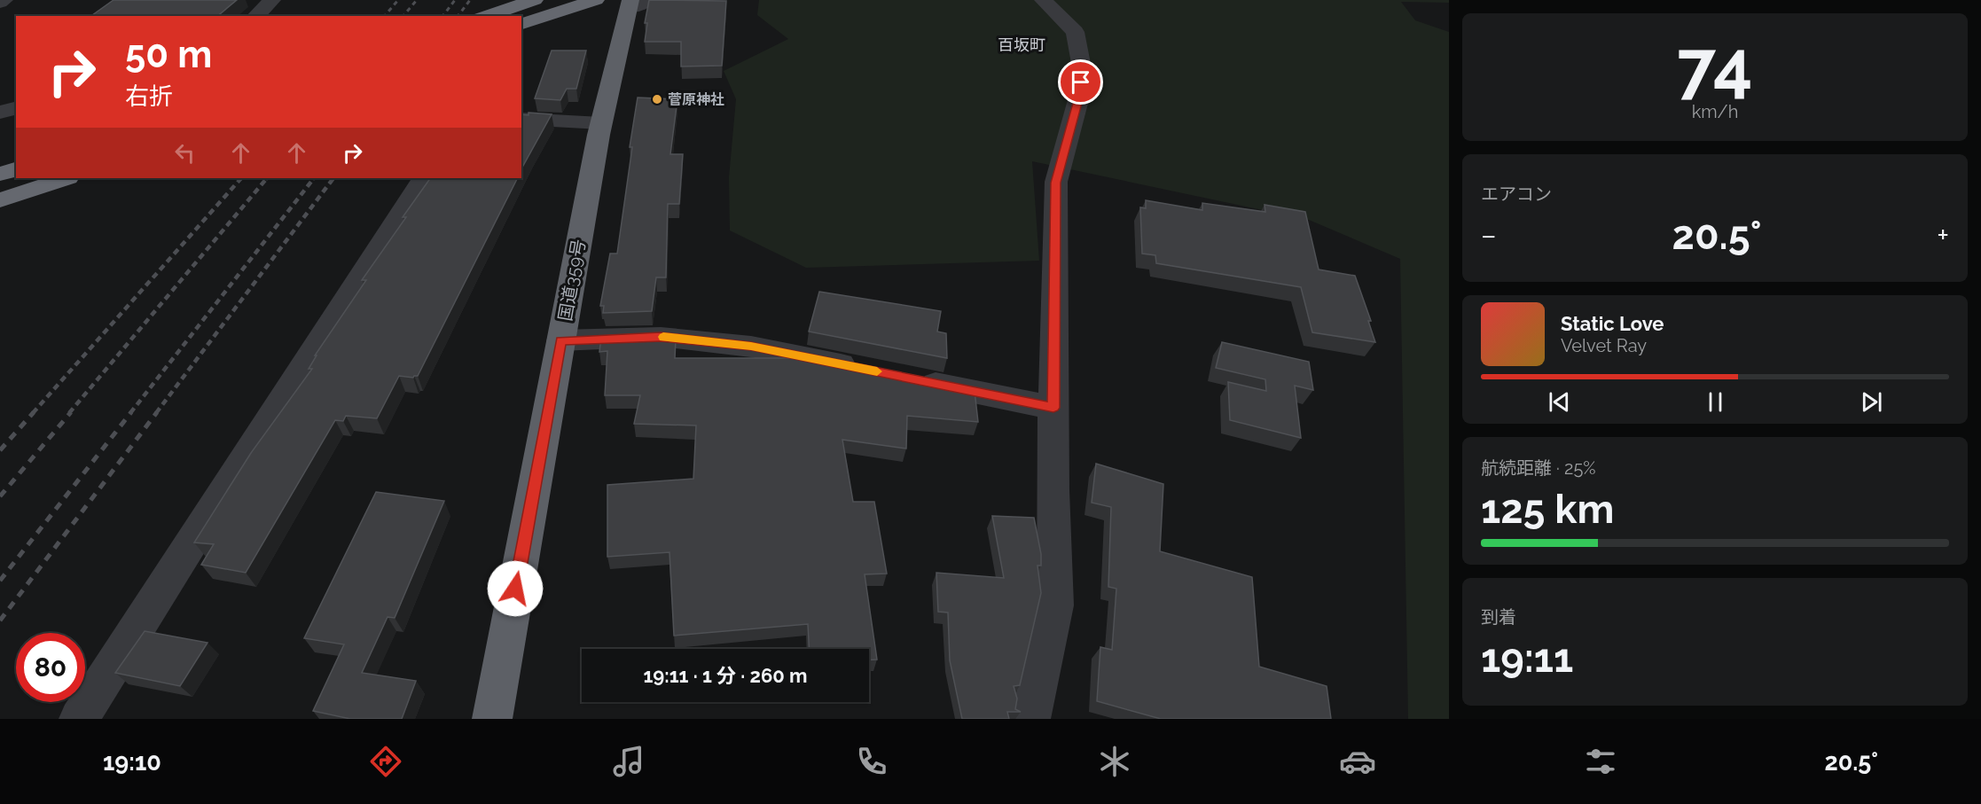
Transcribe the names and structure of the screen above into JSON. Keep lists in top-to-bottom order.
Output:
{
  "streets": {
    "highway": ["国道359号"]
  },
  "districts": ["百坂町"],
  "places": ["菅原神社"],
  "page": {
    "tile": [
      ["74", "km/h"],
      "エアコン",
      ["航続距離 · 25%", "125 km"],
      ["到着", "19:11"]
    ],
    "turn": ["50 m", "右折"],
    "heat": ["−", "20.5°", "+"],
    "song": ["Static Love", "Velvet Ray"],
    "limit": "80",
    "trip": "19:11 · 1 分 · 260 m",
    "tabs": ["19:10", "20.5°"]
  }
}
